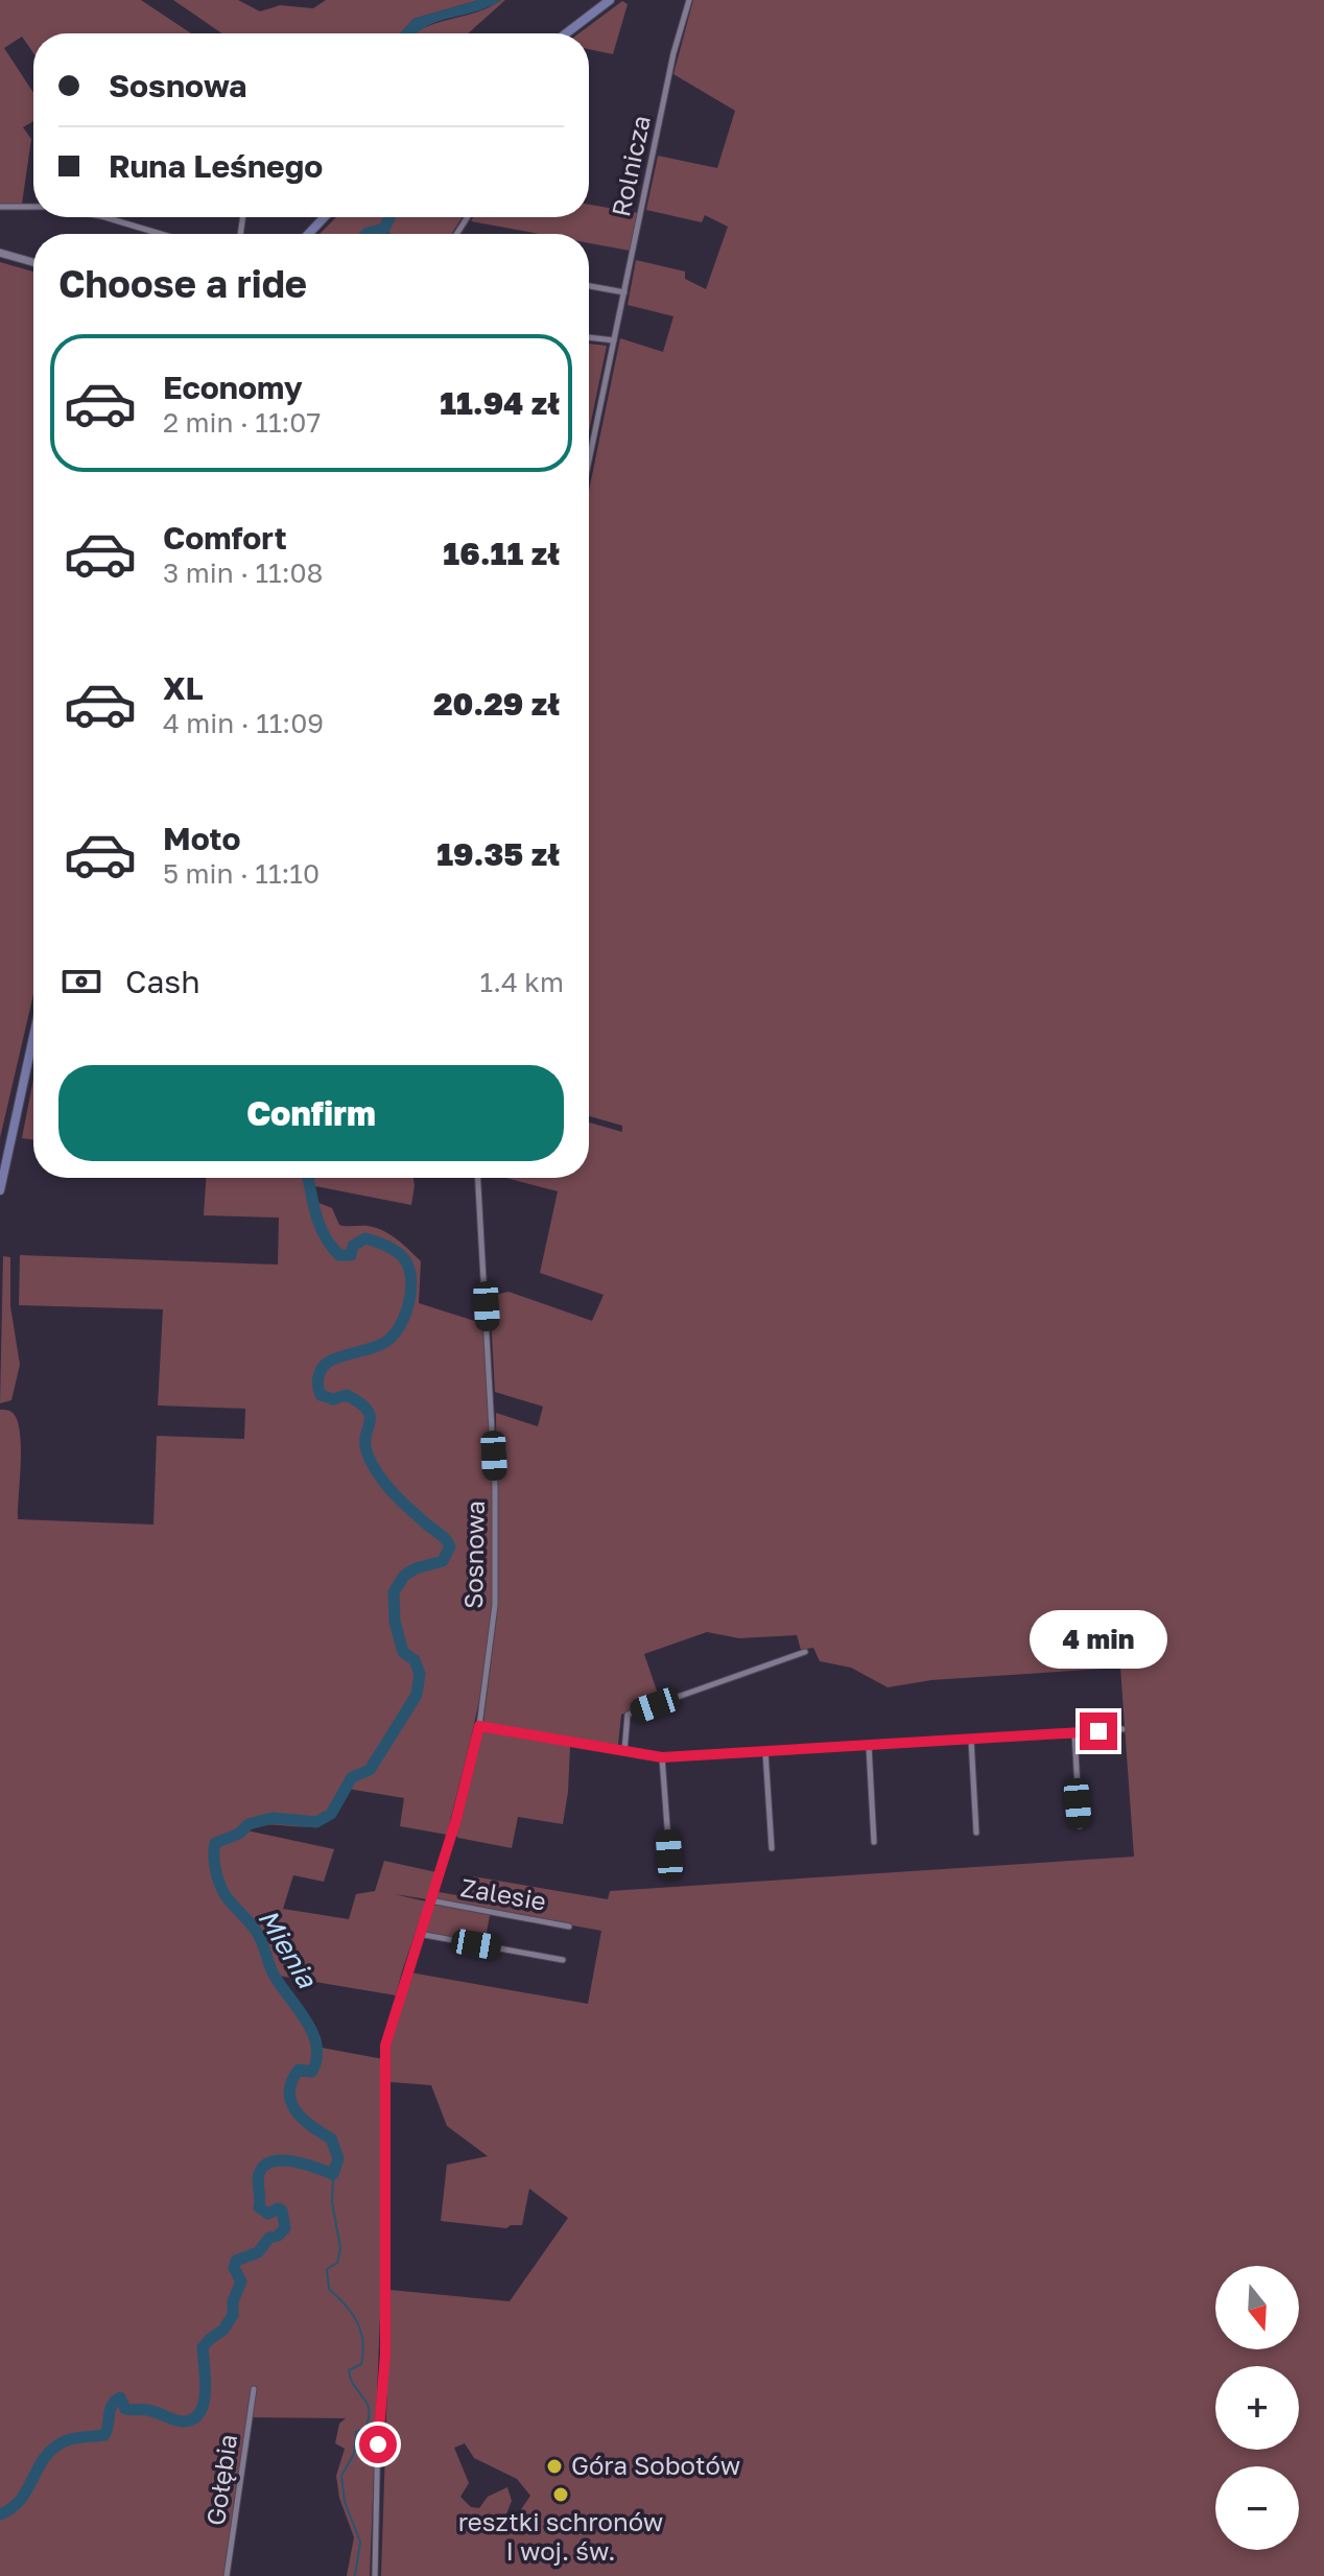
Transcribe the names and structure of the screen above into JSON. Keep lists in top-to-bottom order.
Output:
{
  "streets": {
    "street": [
      "Rolnicza",
      "Sosnowa",
      "Zalesie",
      "Gołębia"
    ]
  },
  "crossings": [
    ["Sosnowa", "Zalesie"]
  ],
  "water": ["Mienia"],
  "places": ["Góra Sobotów", "resztki schronów I woj. św."],
  "north": "bottom",
  "page": {
    "banner": ["Sosnowa", "Runa Leśnego"],
    "heading": "Choose a ride",
    "list": [
      {
        "name": "Economy",
        "note": "2 min · 11:07",
        "value": "11.94 zł"
      },
      {
        "name": "Comfort",
        "note": "3 min · 11:08",
        "value": "16.11 zł"
      },
      {
        "name": "XL",
        "note": "4 min · 11:09",
        "value": "20.29 zł"
      },
      {
        "name": "Moto",
        "note": "5 min · 11:10",
        "value": "19.35 zł"
      }
    ],
    "pay": ["Cash", "1.4 km"],
    "buttons": "Confirm",
    "bubble": "4 min",
    "map_buttons": ["+", "−"]
  }
}
